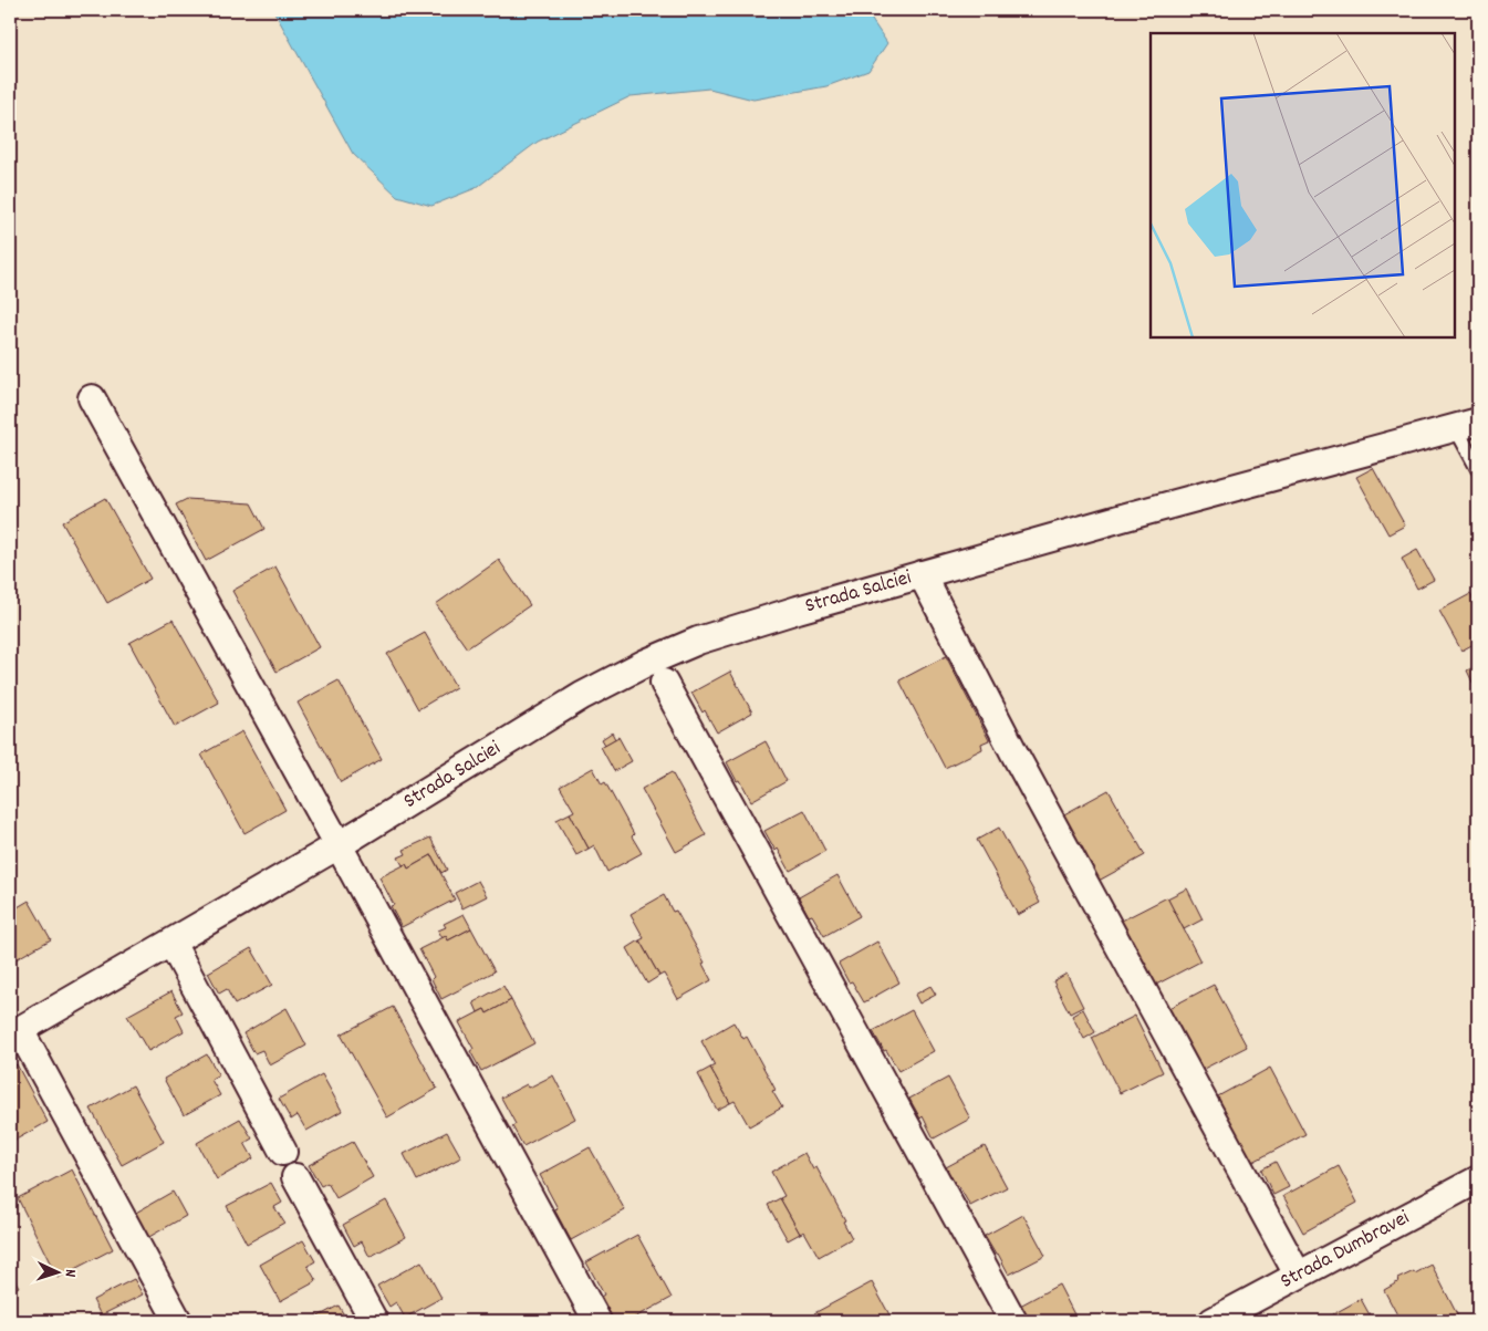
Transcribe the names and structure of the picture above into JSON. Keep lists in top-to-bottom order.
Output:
{
  "streets": {
    "street": ["Strada Salciei", "Strada Dumbravei"]
  },
  "north": "right"
}
